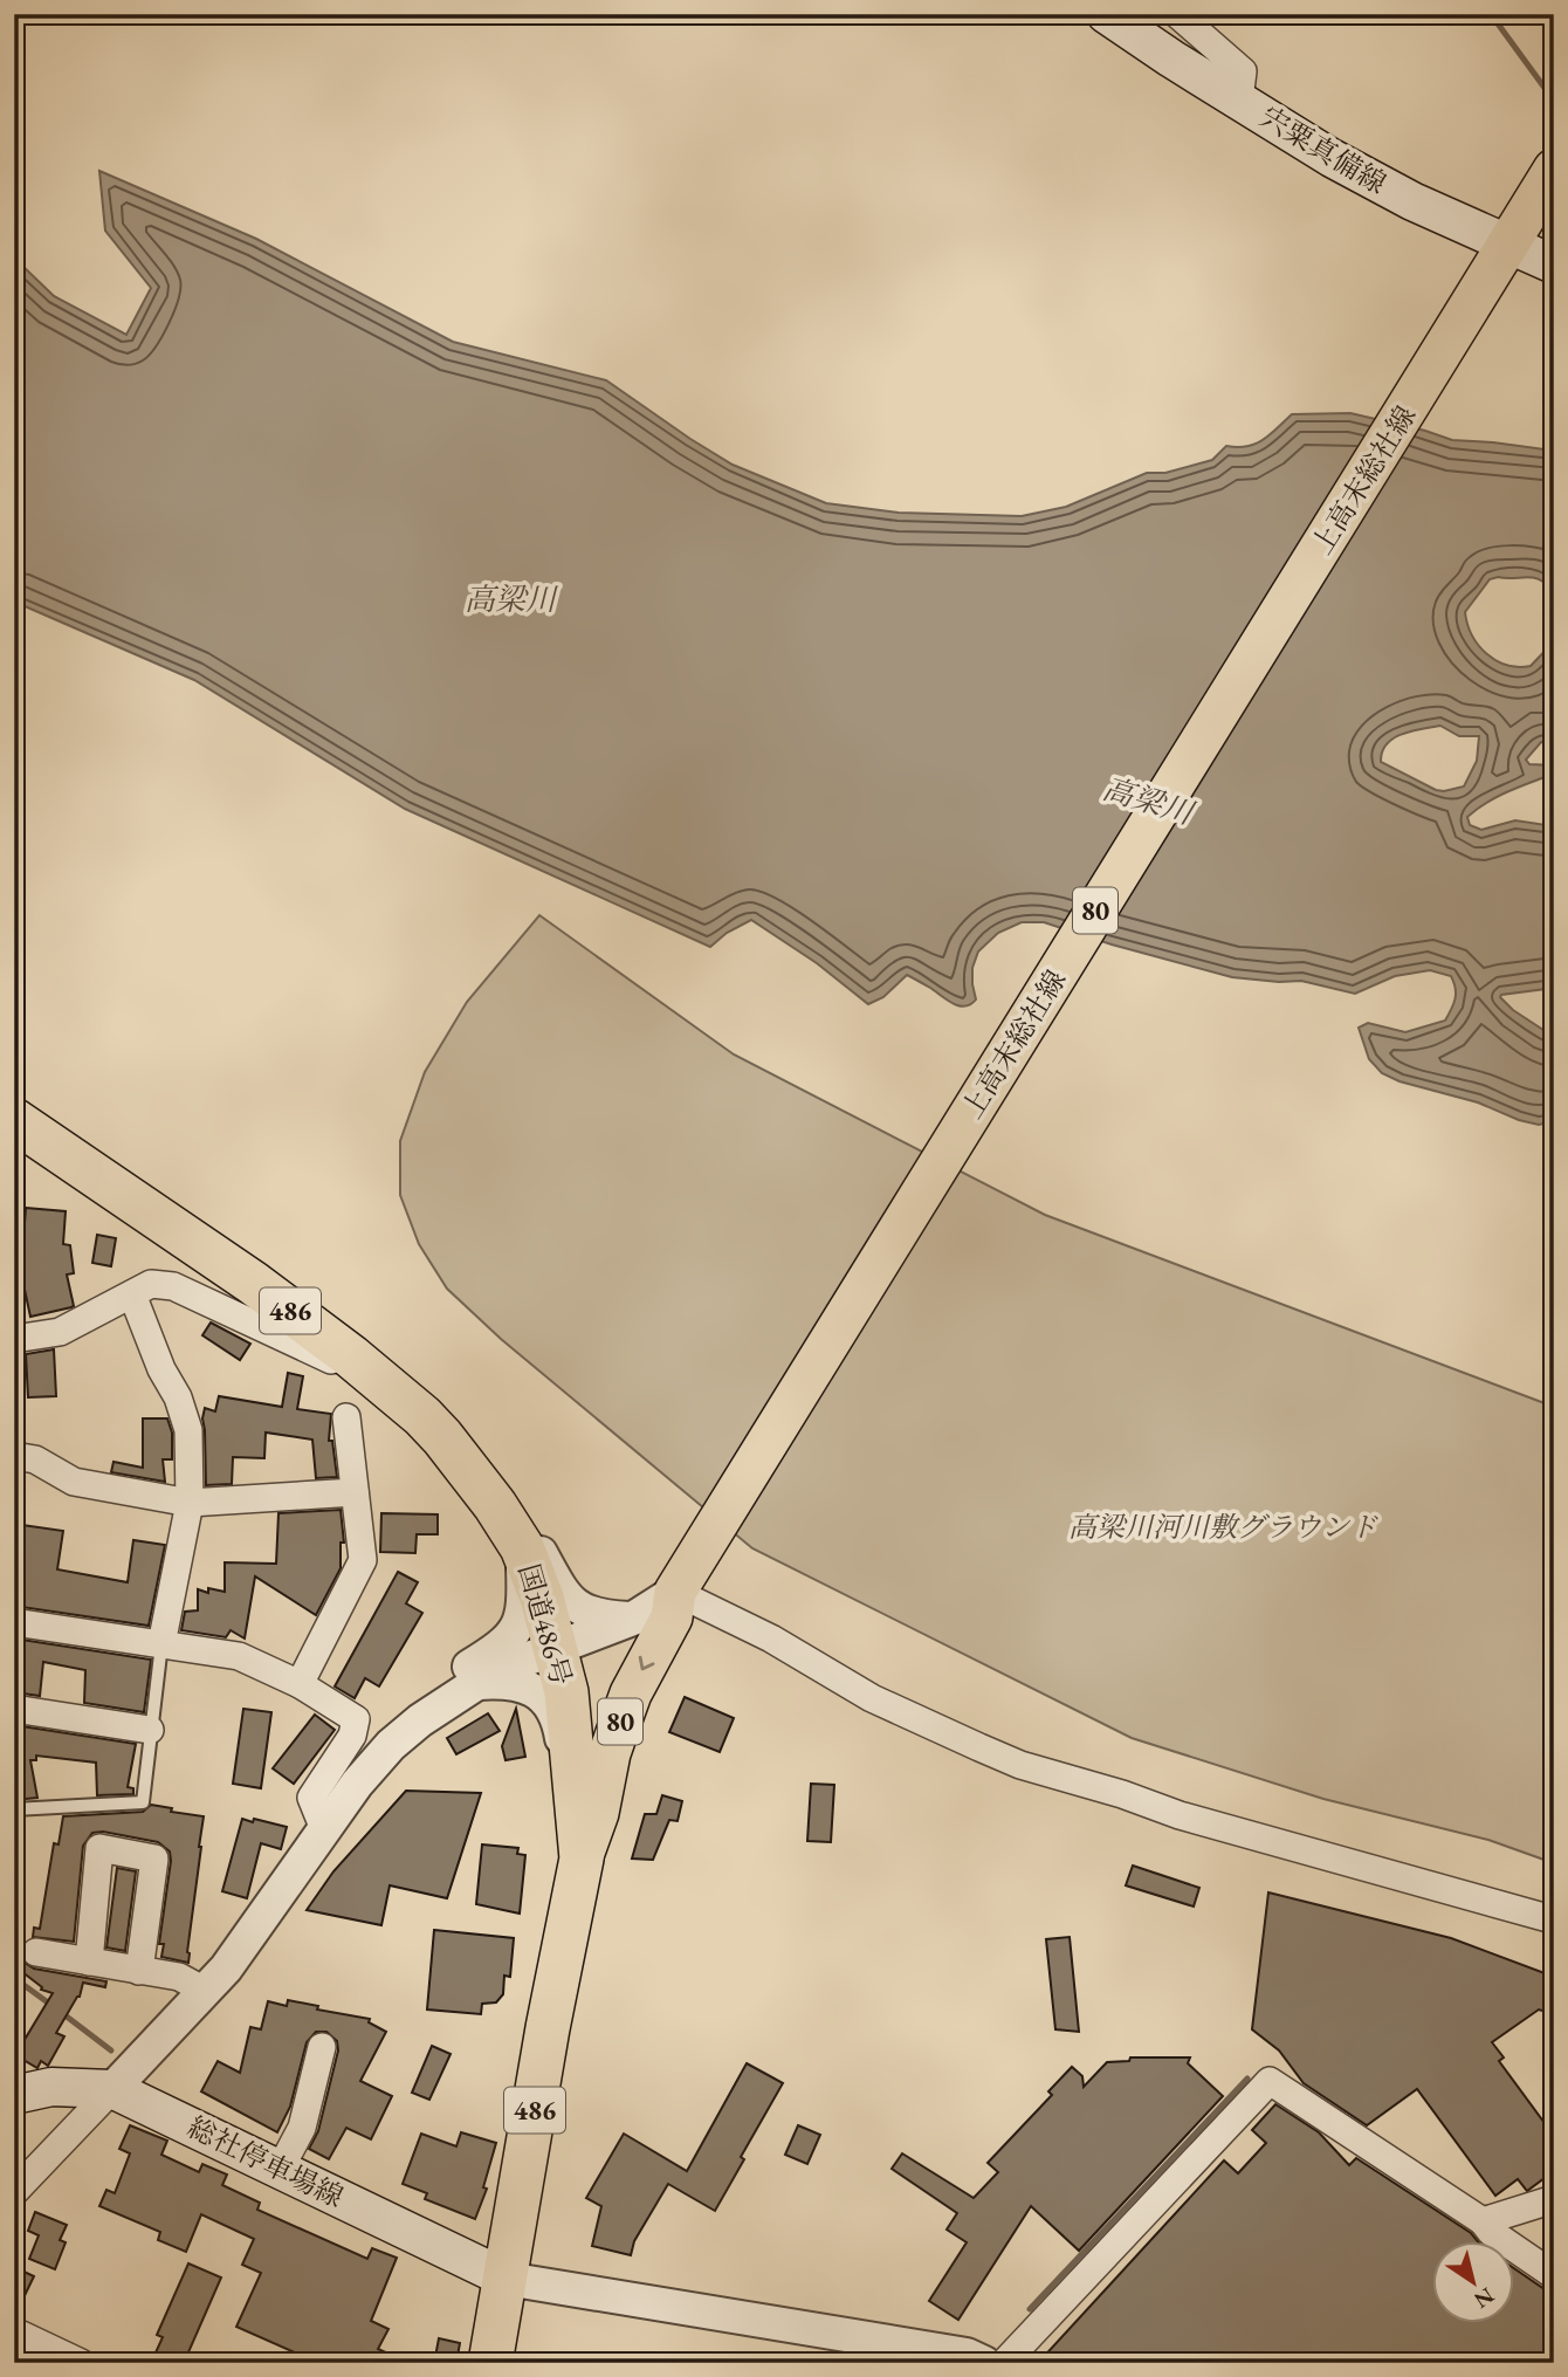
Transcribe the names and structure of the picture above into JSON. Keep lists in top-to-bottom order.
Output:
{
  "streets": {
    "highway": ["486", "国道486号"],
    "main road": [
      "宍粟真備線",
      "上高末総社線",
      "80",
      "総社停車場線"
    ]
  },
  "crossings": [
    ["宍粟真備線", "上高末総社線"],
    ["上高末総社線", "国道486号"],
    ["国道486号", "総社停車場線"]
  ],
  "water": ["高梁川"],
  "parks": ["高梁川河川敷グラウンド"],
  "north": "bottom right"
}
